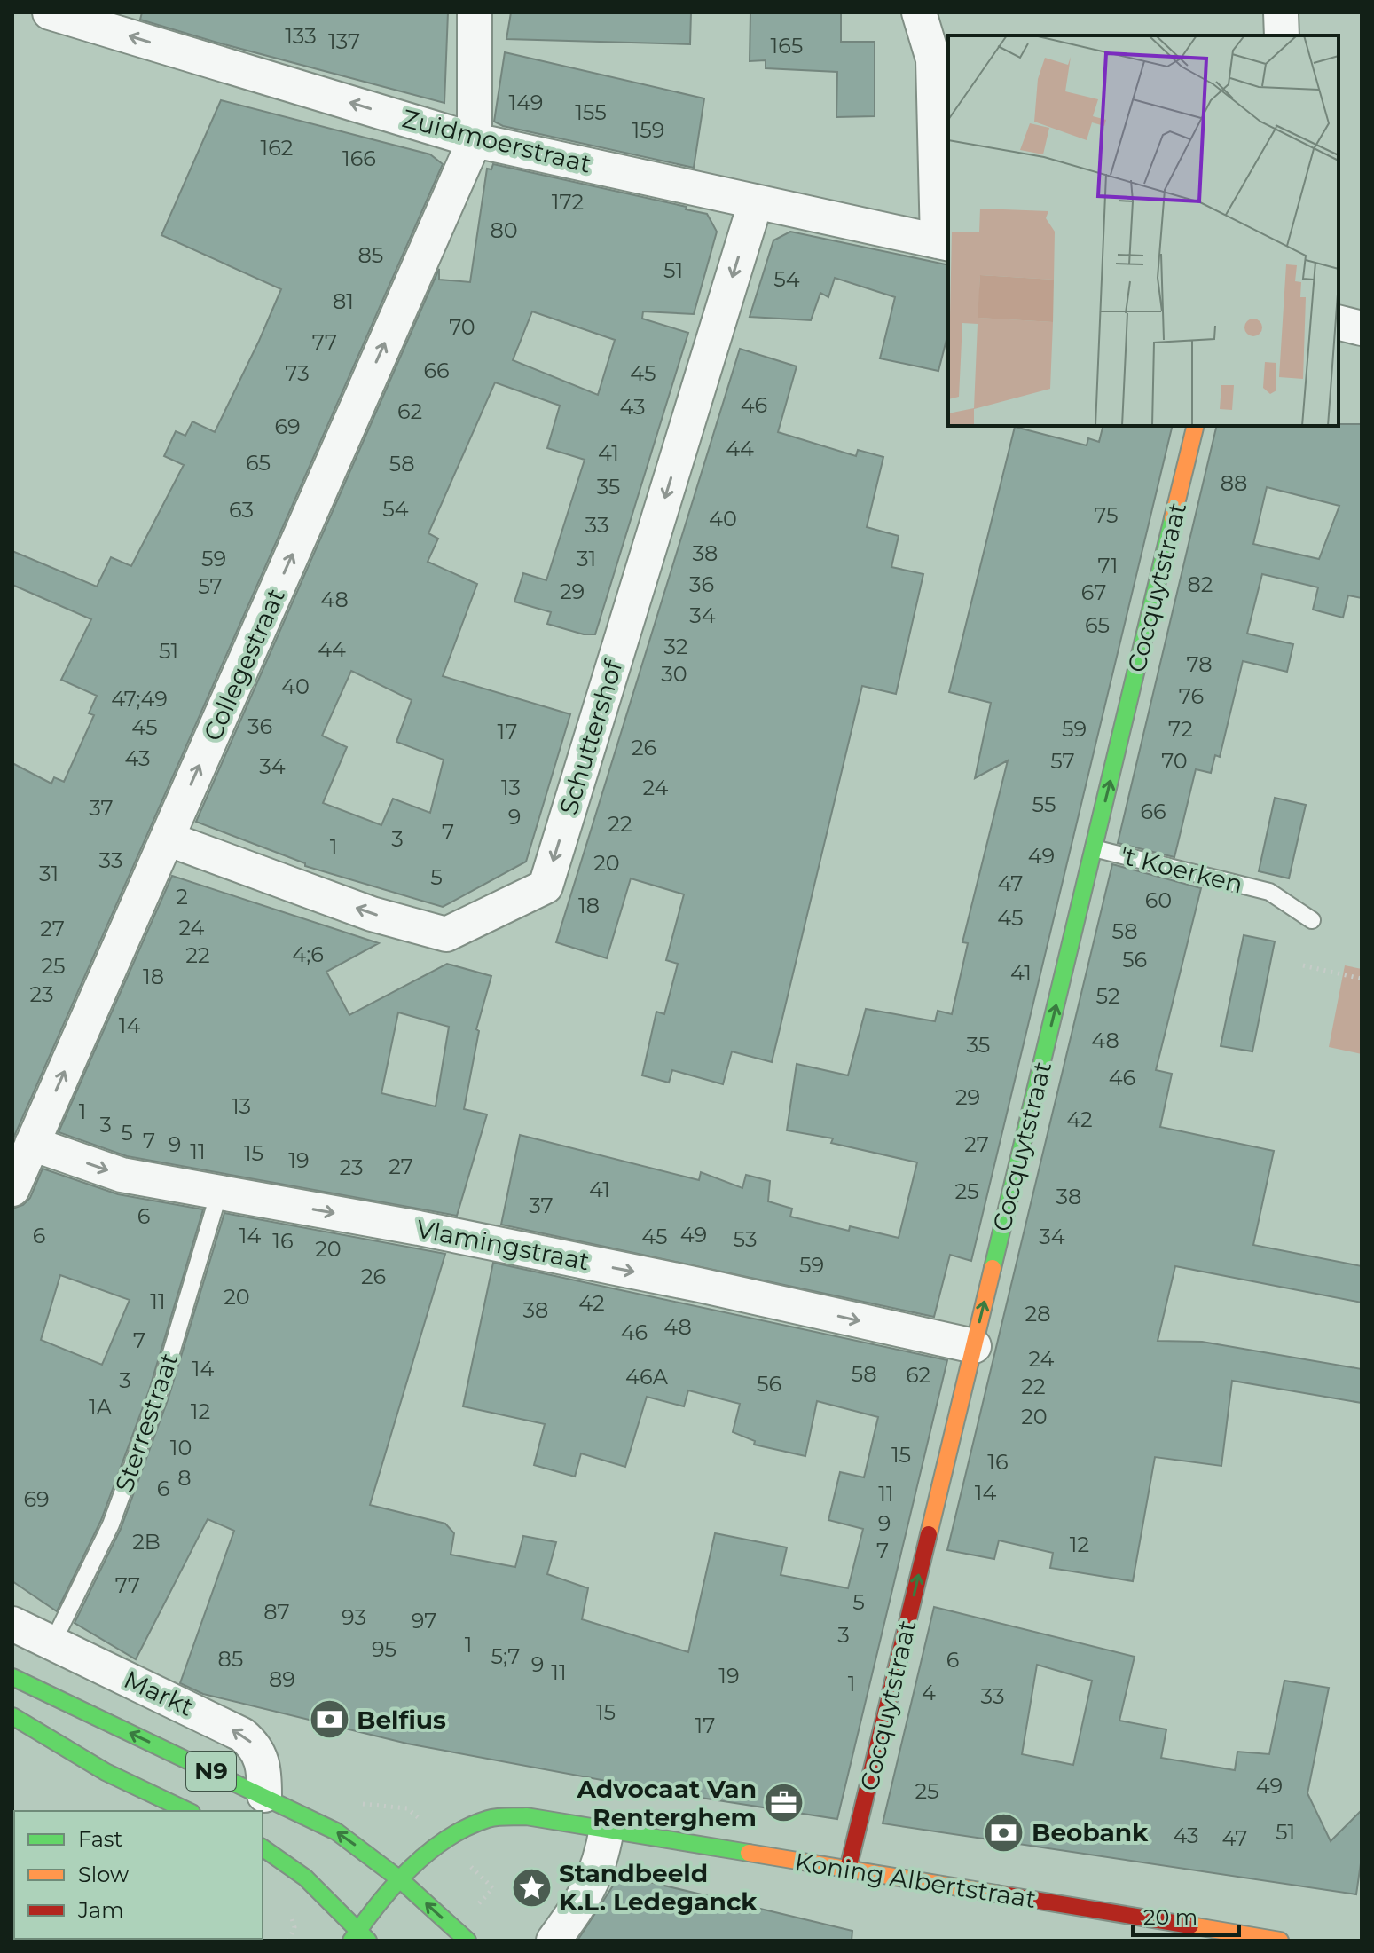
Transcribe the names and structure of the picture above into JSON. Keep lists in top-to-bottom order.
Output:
{
  "streets": {
    "main road": [
      "Cocquytstraat",
      "Markt",
      "N9",
      "Koning Albertstraat"
    ],
    "street": [
      "Zuidmoerstraat",
      "Collegestraat",
      "Schuttershof",
      "Vlamingstraat"
    ],
    "lane": ["'t Koerken", "Sterrestraat"]
  },
  "crossings": [
    ["Zuidmoerstraat", "Collegestraat"],
    ["Zuidmoerstraat", "Schuttershof"],
    ["Cocquytstraat", "'t Koerken"],
    ["Cocquytstraat", "Vlamingstraat"],
    ["Cocquytstraat", "Koning Albertstraat"],
    ["Collegestraat", "Schuttershof"],
    ["Collegestraat", "Vlamingstraat"],
    ["Vlamingstraat", "Sterrestraat"],
    ["Sterrestraat", "Markt"],
    ["Markt", "N9"],
    ["Markt", "Koning Albertstraat"],
    ["N9", "Koning Albertstraat"]
  ],
  "one_way": [
    "Zuidmoerstraat",
    "Cocquytstraat",
    "Collegestraat",
    "Vlamingstraat",
    "Markt"
  ],
  "places": {
    "bank": ["Belfius", "Beobank"],
    "office": ["Advocaat Van Renterghem"],
    "place": ["Standbeeld K.L. Ledeganck"]
  },
  "house_numbers": [
    "133",
    "137",
    "165",
    "149",
    "155",
    "159",
    "162",
    "166",
    "172",
    "80",
    "85",
    "51",
    "54",
    "81",
    "70",
    "77",
    "66",
    "73",
    "45",
    "46",
    "43",
    "62",
    "69",
    "44",
    "41",
    "65",
    "58",
    "88",
    "35",
    "54",
    "63",
    "75",
    "40",
    "33",
    "38",
    "59",
    "31",
    "71",
    "36",
    "82",
    "57",
    "29",
    "67",
    "48",
    "34",
    "65",
    "32",
    "44",
    "51",
    "78",
    "30",
    "40",
    "76",
    "47;49",
    "36",
    "45",
    "59",
    "72",
    "17",
    "26",
    "43",
    "57",
    "70",
    "34",
    "13",
    "24",
    "55",
    "37",
    "66",
    "9",
    "22",
    "7",
    "3",
    "1",
    "49",
    "33",
    "20",
    "31",
    "5",
    "47",
    "2",
    "60",
    "18",
    "45",
    "24",
    "27",
    "58",
    "4;6",
    "22",
    "56",
    "25",
    "41",
    "18",
    "23",
    "52",
    "14",
    "48",
    "35",
    "46",
    "29",
    "13",
    "1",
    "42",
    "3",
    "5",
    "7",
    "9",
    "27",
    "11",
    "15",
    "19",
    "27",
    "23",
    "41",
    "25",
    "38",
    "37",
    "6",
    "49",
    "6",
    "14",
    "45",
    "34",
    "53",
    "16",
    "20",
    "59",
    "26",
    "20",
    "11",
    "42",
    "38",
    "28",
    "48",
    "46",
    "7",
    "24",
    "14",
    "58",
    "62",
    "46A",
    "3",
    "56",
    "22",
    "1A",
    "12",
    "20",
    "10",
    "15",
    "16",
    "8",
    "6",
    "14",
    "11",
    "69",
    "9",
    "2B",
    "12",
    "7",
    "77",
    "5",
    "87",
    "93",
    "97",
    "3",
    "1",
    "95",
    "5;7",
    "85",
    "6",
    "9",
    "11",
    "19",
    "89",
    "1",
    "4",
    "33",
    "15",
    "17",
    "49",
    "25",
    "51",
    "43",
    "47"
  ],
  "legend": ["Fast", "Slow", "Jam"],
  "scale_bar": "20 m"
}
